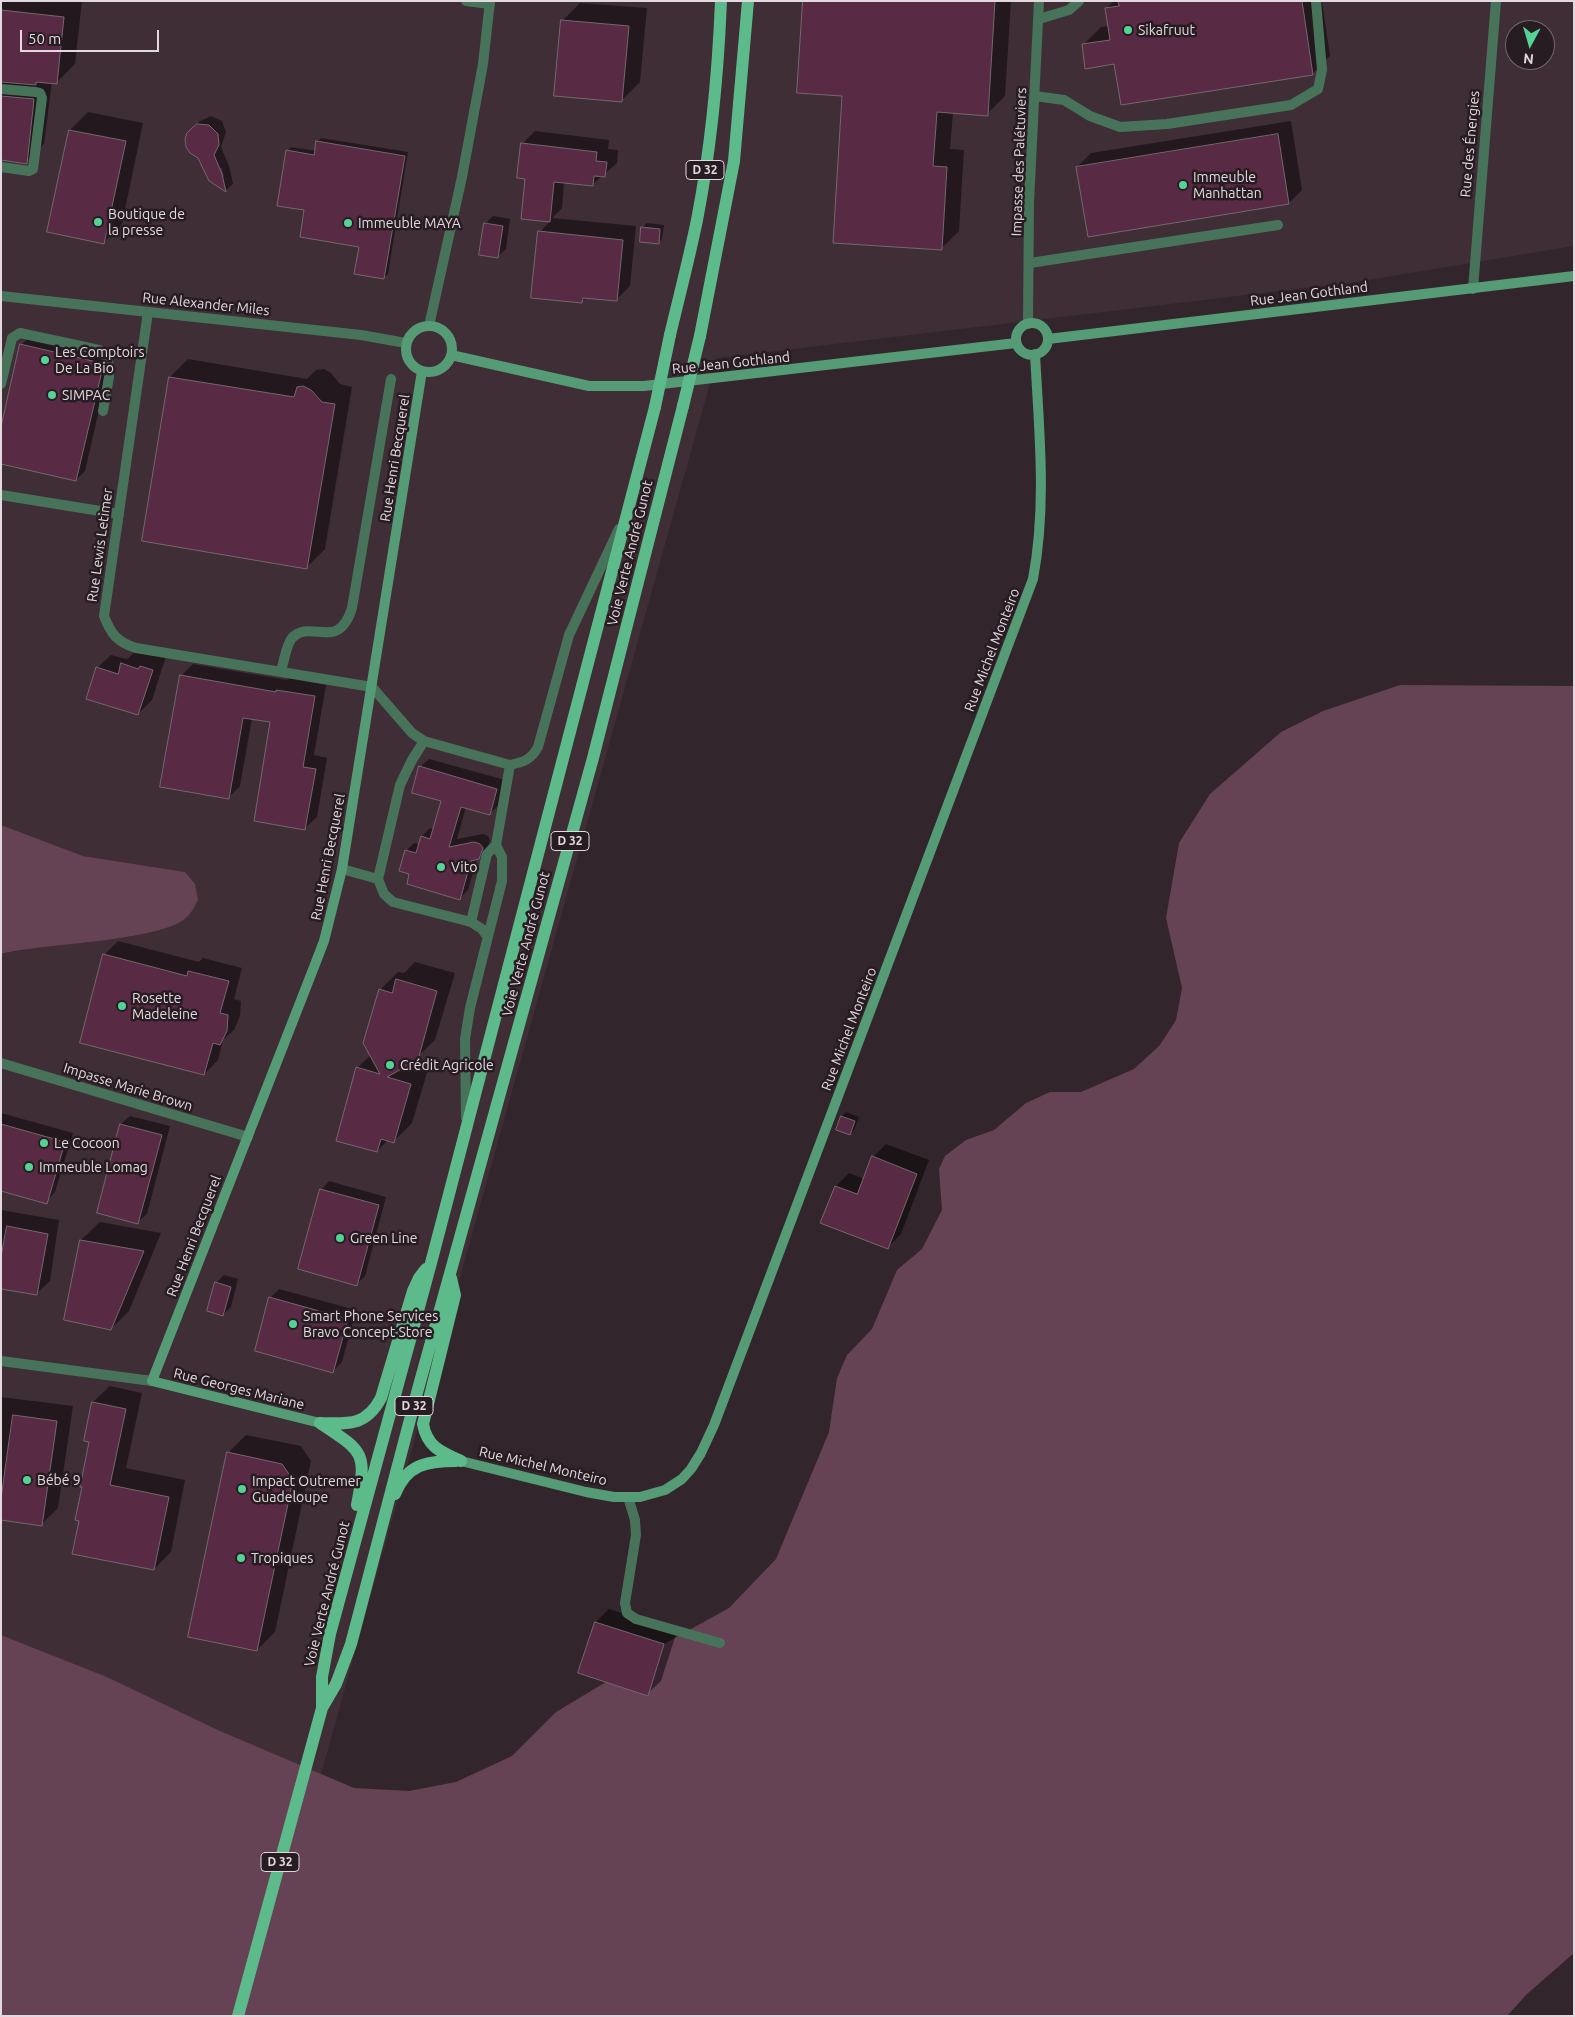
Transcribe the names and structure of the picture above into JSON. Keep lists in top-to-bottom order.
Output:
{
  "streets": {
    "main road": ["D 32", "Voie Verte André Gunot"],
    "street": [
      "Rue des Énergies",
      "Impasse des Palétuviers",
      "Rue Jean Gothland",
      "Rue Alexander Miles",
      "Rue Henri Becquerel",
      "Rue Lewis Letimer",
      "Rue Michel Monteiro",
      "Impasse Marie Brown",
      "Rue Georges Mariane"
    ]
  },
  "crossings": [
    ["Rue des Énergies", "Rue Jean Gothland"],
    ["Impasse des Palétuviers", "Rue Jean Gothland"],
    ["Impasse des Palétuviers", "Rue Michel Monteiro"],
    ["Rue Jean Gothland", "Rue Alexander Miles"],
    ["Rue Jean Gothland", "Rue Henri Becquerel"],
    ["Rue Jean Gothland", "Rue Michel Monteiro"],
    ["Rue Alexander Miles", "Rue Henri Becquerel"],
    ["Rue Alexander Miles", "Rue Lewis Letimer"],
    ["Rue Henri Becquerel", "Rue Lewis Letimer"],
    ["Rue Henri Becquerel", "Impasse Marie Brown"],
    ["Rue Henri Becquerel", "Rue Georges Mariane"]
  ],
  "places": [
    "Sikafruut",
    "Immeuble Manhattan",
    "Boutique de la presse",
    "Immeuble MAYA",
    "Les Comptoirs De La Bio",
    "SIMPAC",
    "Vito",
    "Rosette Madeleine",
    "Crédit Agricole",
    "Le Cocoon",
    "Immeuble Lomag",
    "Green Line",
    "Smart Phone Services Bravo Concept Store",
    "Bébé 9",
    "Impact Outremer Guadeloupe",
    "Tropiques"
  ],
  "scale_bar": "50 m",
  "north": "bottom"
}
